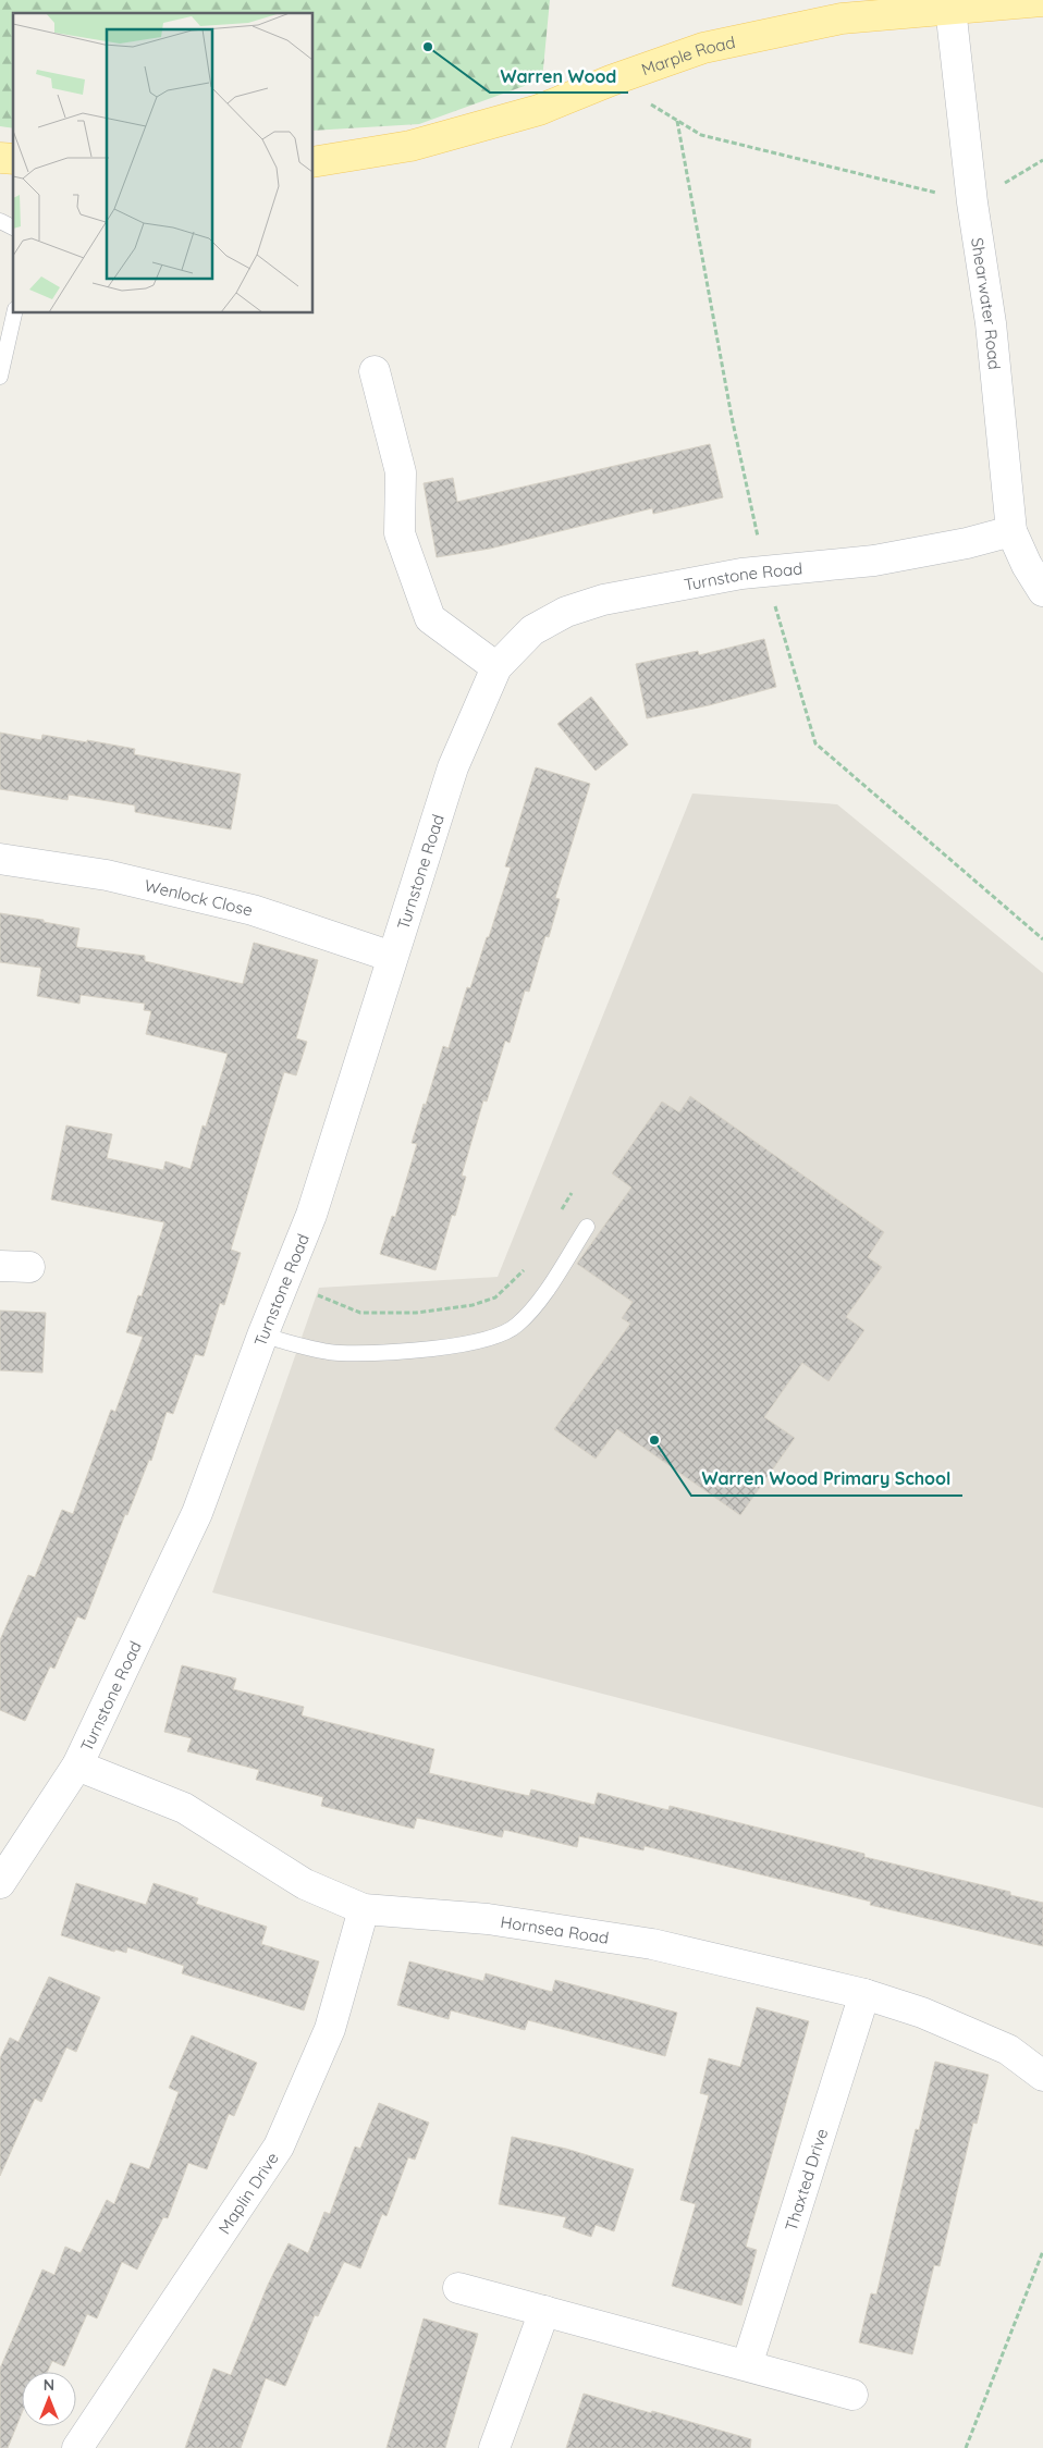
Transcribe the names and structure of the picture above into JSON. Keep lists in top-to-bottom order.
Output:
{
  "streets": {
    "main road": ["Marple Road"],
    "street": [
      "Shearwater Road",
      "Turnstone Road",
      "Wenlock Close",
      "Hornsea Road",
      "Thaxted Drive",
      "Maplin Drive"
    ]
  },
  "crossings": [
    ["Marple Road", "Shearwater Road"],
    ["Shearwater Road", "Turnstone Road"],
    ["Turnstone Road", "Wenlock Close"],
    ["Turnstone Road", "Hornsea Road"],
    ["Hornsea Road", "Thaxted Drive"],
    ["Hornsea Road", "Maplin Drive"]
  ],
  "places": ["Warren Wood", "Warren Wood Primary School"],
  "north": "top"
}
